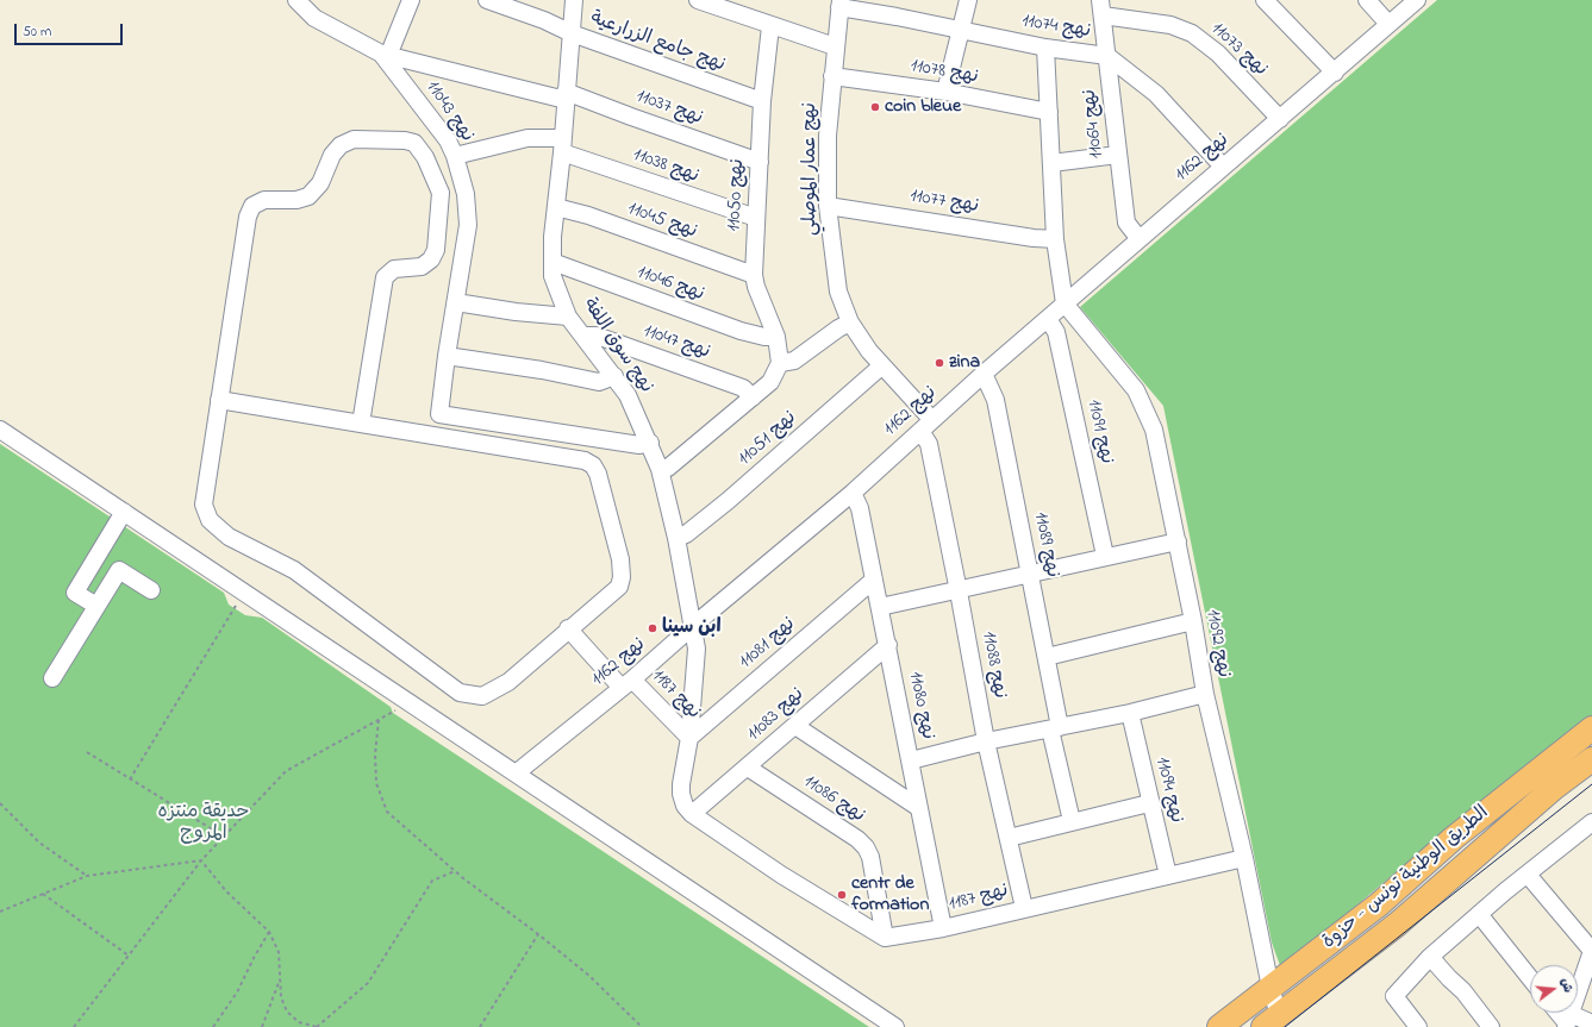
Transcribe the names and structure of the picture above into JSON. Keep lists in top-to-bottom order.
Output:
{
  "streets": {
    "highway": ["الطريق الوطنية تونس - حزوة"],
    "street": [
      "نهج 11074",
      "نهج جامع الزرارعية",
      "نهج 11073",
      "نهج 11078",
      "نهج 11037",
      "نهج 11043",
      "نهج 11064",
      "نهج 1162",
      "نهج 11038",
      "نهج عمار الموصلي",
      "نهج 11050",
      "نهج 11077",
      "نهج 11045",
      "نهج 11046",
      "نهج 11047",
      "نهج سوق اللفة",
      "نهج 11091",
      "نهج 11051",
      "نهج 11089",
      "نهج 11081",
      "نهج 11092",
      "نهج 11088",
      "نهج 1187",
      "نهج 11080",
      "نهج 11083",
      "نهج 11094",
      "نهج 11086"
    ]
  },
  "crossings": [
    ["نهج 11074", "نهج 11064"],
    ["نهج 11074", "نهج 1162"],
    ["نهج 11074", "نهج عمار الموصلي"],
    ["نهج جامع الزرارعية", "نهج 11050"],
    ["نهج جامع الزرارعية", "نهج سوق اللفة"],
    ["نهج 11073", "نهج 11064"],
    ["نهج 11073", "نهج 1162"],
    ["نهج 11078", "نهج عمار الموصلي"],
    ["نهج 11037", "نهج 11043"],
    ["نهج 11037", "نهج 11050"],
    ["نهج 11037", "نهج سوق اللفة"],
    ["نهج 11043", "نهج 11038"],
    ["نهج 11043", "نهج سوق اللفة"],
    ["نهج 11064", "نهج 1162"],
    ["نهج 1162", "نهج عمار الموصلي"],
    ["نهج 1162", "نهج سوق اللفة"],
    ["نهج 1162", "نهج 11091"],
    ["نهج 1162", "نهج 11089"],
    ["نهج 1162", "نهج 11092"],
    ["نهج 1162", "نهج 11088"],
    ["نهج 1162", "نهج 1187"],
    ["نهج 1162", "نهج 11080"],
    ["نهج 11038", "نهج 11050"],
    ["نهج 11038", "نهج سوق اللفة"],
    ["نهج عمار الموصلي", "نهج 11077"],
    ["نهج عمار الموصلي", "نهج 11051"],
    ["نهج عمار الموصلي", "نهج 11088"],
    ["نهج 11050", "نهج 11045"],
    ["نهج 11050", "نهج 11046"],
    ["نهج 11045", "نهج سوق اللفة"],
    ["نهج 11046", "نهج سوق اللفة"],
    ["نهج 11047", "نهج سوق اللفة"],
    ["نهج سوق اللفة", "نهج 11051"],
    ["نهج سوق اللفة", "نهج 1187"],
    ["نهج 11081", "نهج 1187"],
    ["نهج 11081", "نهج 11080"],
    ["نهج 11092", "نهج 1187"],
    ["نهج 11092", "الطريق الوطنية تونس - حزوة"],
    ["نهج 11088", "نهج 1187"],
    ["نهج 1187", "نهج 11080"],
    ["نهج 1187", "نهج 11083"],
    ["نهج 1187", "نهج 11094"],
    ["نهج 1187", "نهج 11086"],
    ["نهج 11080", "نهج 11083"],
    ["نهج 11083", "نهج 11086"]
  ],
  "parks": ["حديقة منتزه المروج"],
  "places": [
    "coin bleue",
    "zina",
    "ابن سينا",
    "centr de formation"
  ],
  "scale_bar": "50 m",
  "north": "right"
}
